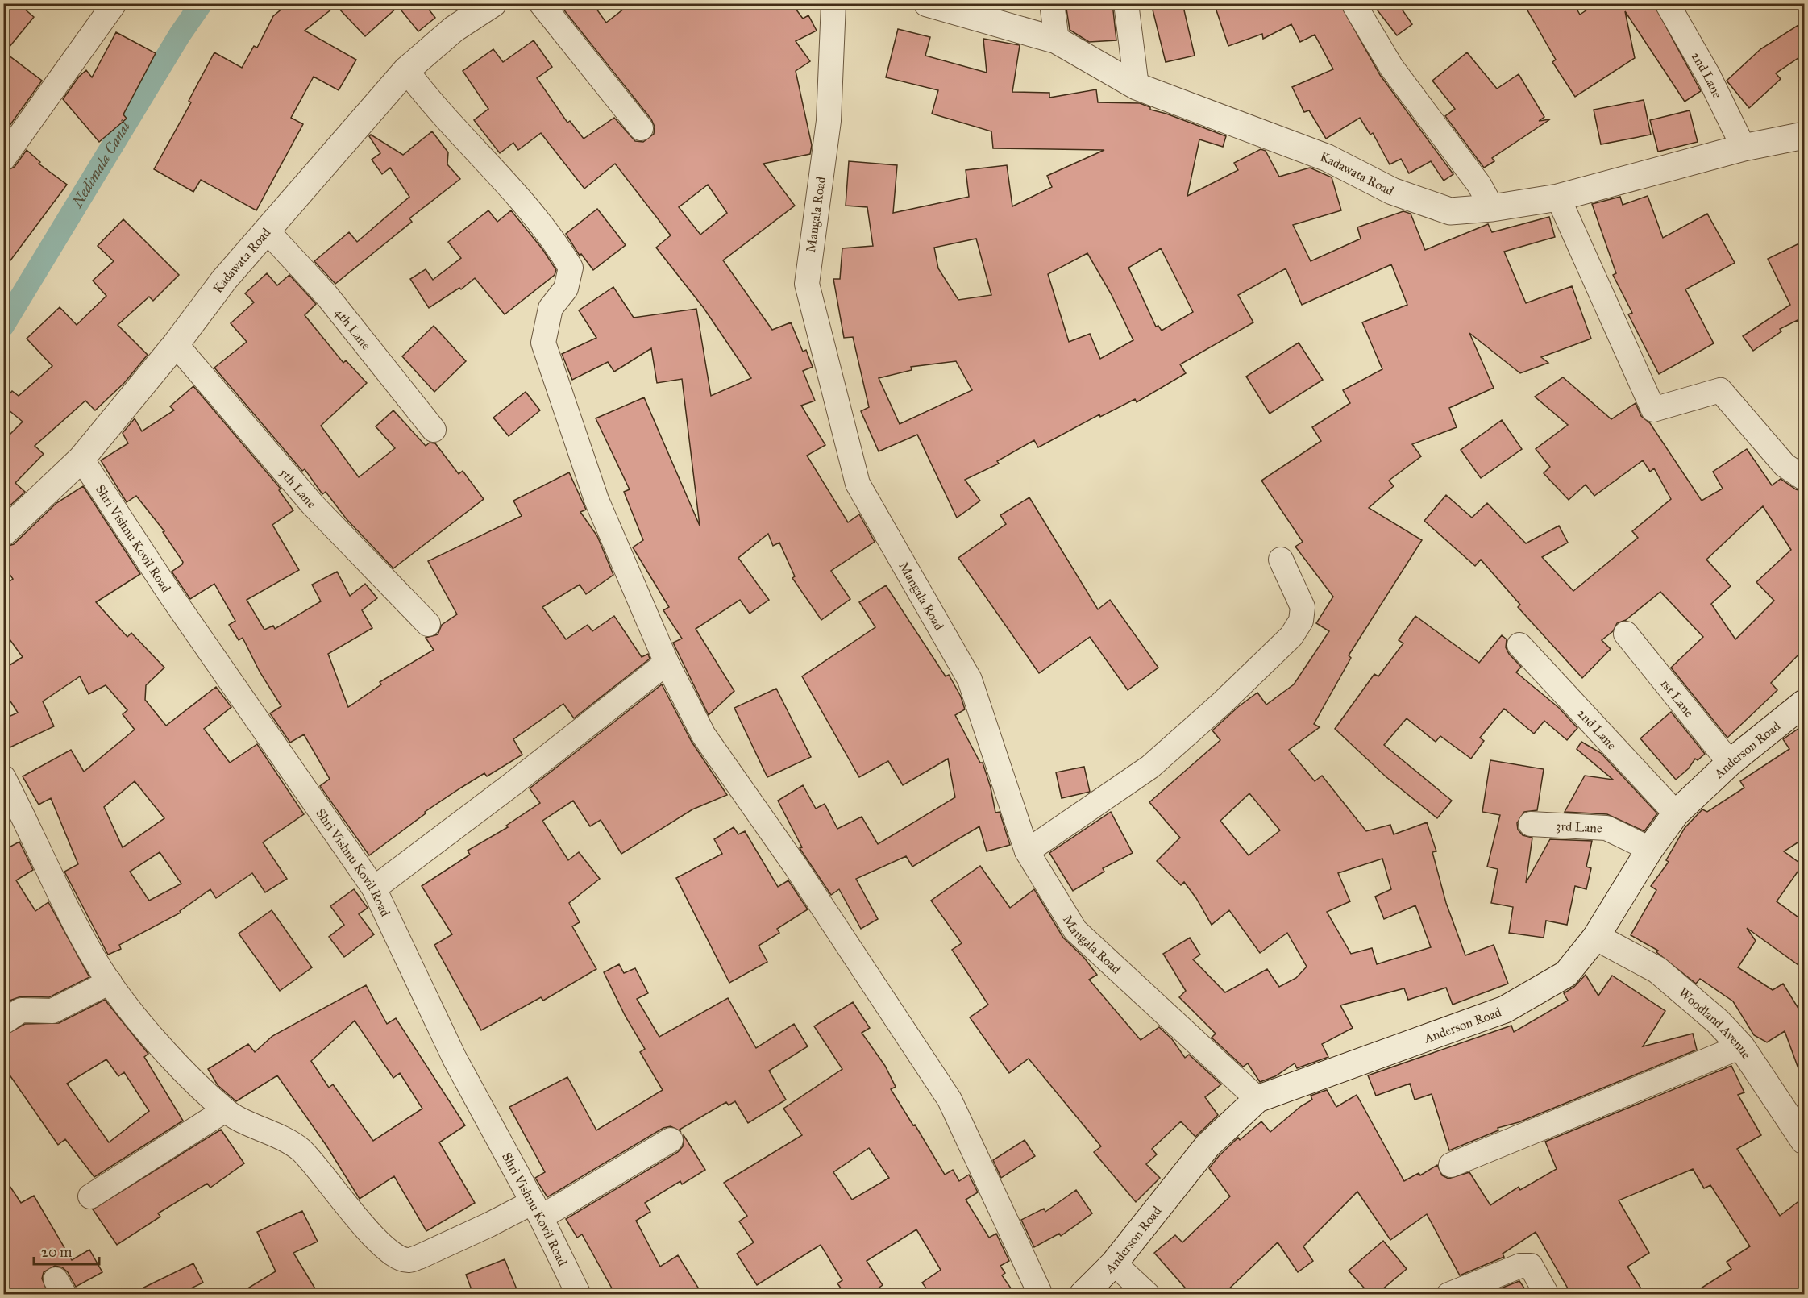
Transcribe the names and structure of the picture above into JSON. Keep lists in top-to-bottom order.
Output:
{
  "streets": {
    "street": [
      "2nd Lane",
      "Kadawata Road",
      "Mangala Road",
      "4th Lane",
      "5th Lane",
      "Shri Vishnu Kovil Road",
      "1st Lane",
      "Anderson Road",
      "3rd Lane",
      "Woodland Avenue"
    ]
  },
  "crossings": [
    ["2nd Lane", "Kadawata Road"],
    ["2nd Lane", "Anderson Road"],
    ["Kadawata Road", "4th Lane"],
    ["Kadawata Road", "5th Lane"],
    ["Kadawata Road", "Shri Vishnu Kovil Road"],
    ["Mangala Road", "Anderson Road"],
    ["1st Lane", "Anderson Road"],
    ["Anderson Road", "3rd Lane"],
    ["Anderson Road", "Woodland Avenue"]
  ],
  "water": ["Nedimala Canal"],
  "scale_bar": "20 m"
}
